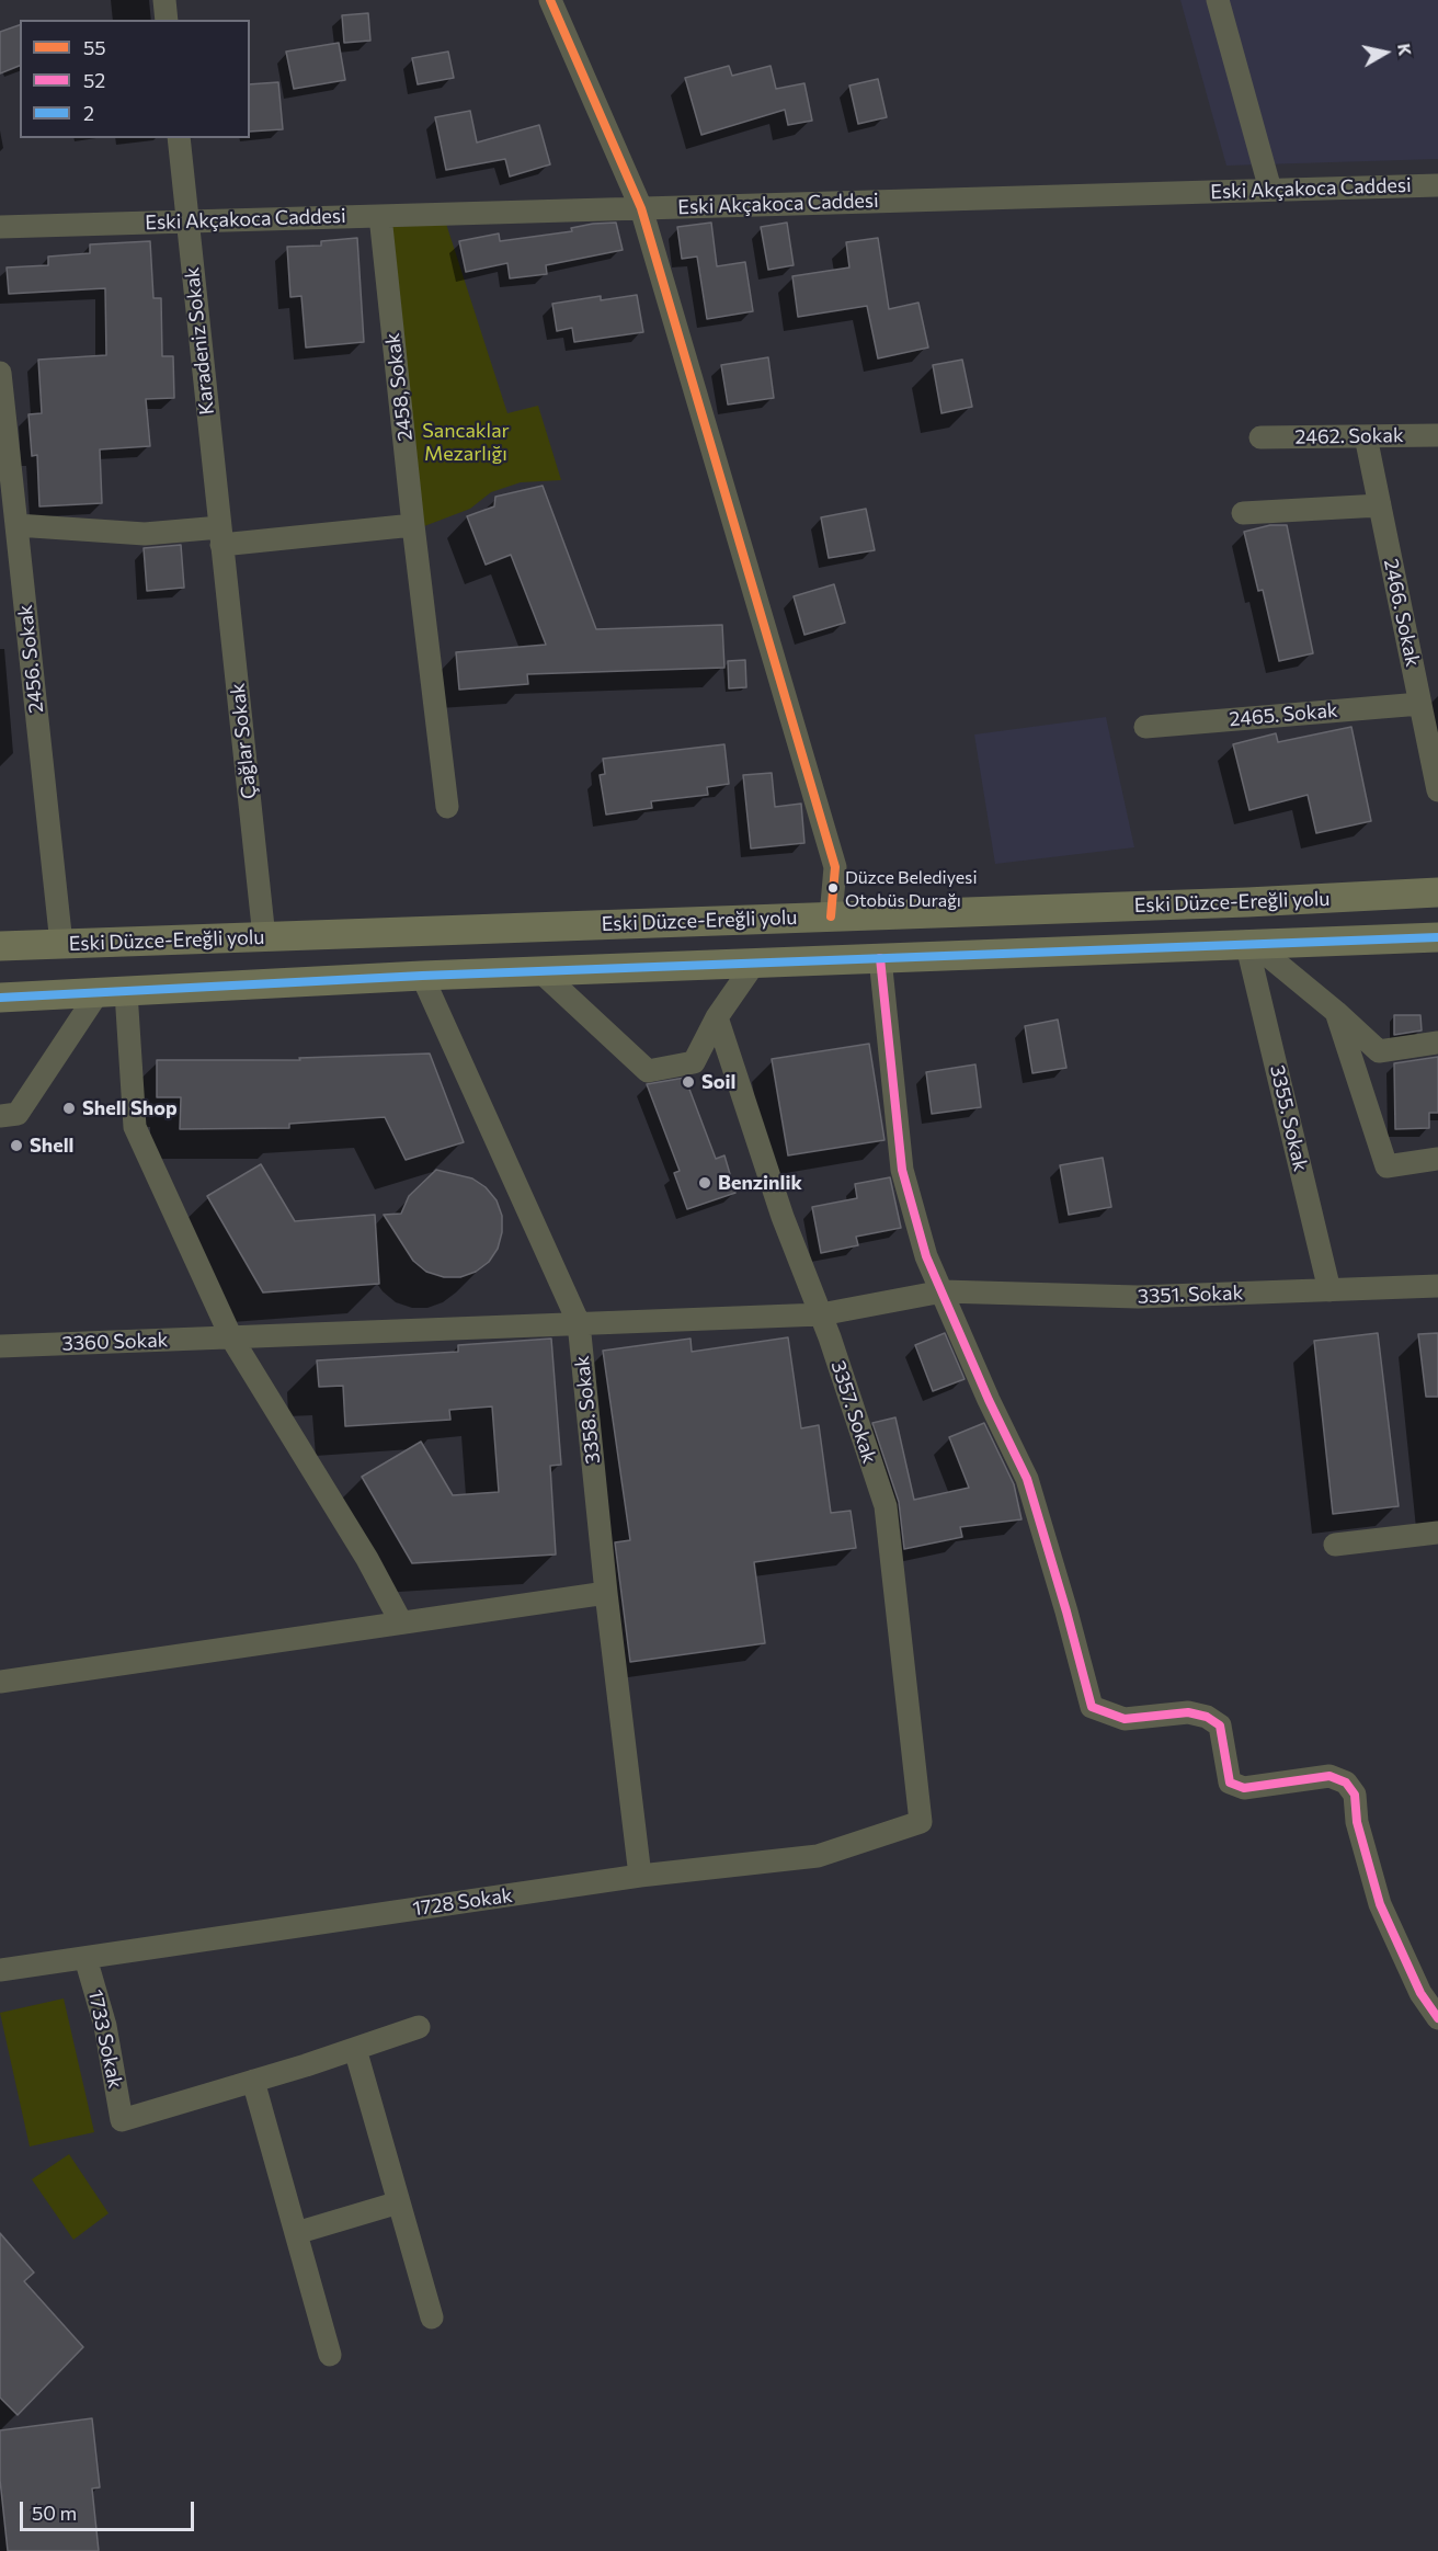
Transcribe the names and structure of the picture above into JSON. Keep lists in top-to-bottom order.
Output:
{
  "streets": {
    "main road": ["Eski Düzce-Ereğli yolu"],
    "street": [
      "Eski Akçakoca Caddesi",
      "Karadeniz Sokak",
      "2458, Sokak",
      "2462. Sokak",
      "2466. Sokak",
      "2456. Sokak",
      "2465. Sokak",
      "Çağlar Sokak",
      "3355. Sokak",
      "3351. Sokak",
      "3360 Sokak",
      "3358. Sokak",
      "3357. Sokak",
      "1728 Sokak",
      "1733 Sokak"
    ]
  },
  "crossings": [
    ["Eski Akçakoca Caddesi", "Karadeniz Sokak"],
    ["Eski Akçakoca Caddesi", "2458, Sokak"],
    ["Karadeniz Sokak", "Çağlar Sokak"],
    ["2462. Sokak", "2466. Sokak"],
    ["2466. Sokak", "2465. Sokak"],
    ["2456. Sokak", "Eski Düzce-Ereğli yolu"],
    ["Çağlar Sokak", "Eski Düzce-Ereğli yolu"],
    ["3355. Sokak", "3351. Sokak"],
    ["3351. Sokak", "3360 Sokak"],
    ["3351. Sokak", "3358. Sokak"],
    ["3351. Sokak", "3357. Sokak"],
    ["3360 Sokak", "3358. Sokak"],
    ["3358. Sokak", "1728 Sokak"],
    ["3357. Sokak", "1728 Sokak"],
    ["1728 Sokak", "1733 Sokak"]
  ],
  "parks": ["Sancaklar Mezarlığı"],
  "places": [
    "Düzce Belediyesi Otobüs Durağı",
    "Soil",
    "Shell Shop",
    "Shell",
    "Benzinlik"
  ],
  "lines": ["transit line 55", "transit line 2", "transit line 52"],
  "legend": ["55", "52", "2"],
  "scale_bar": "50 m",
  "north": "right"
}
